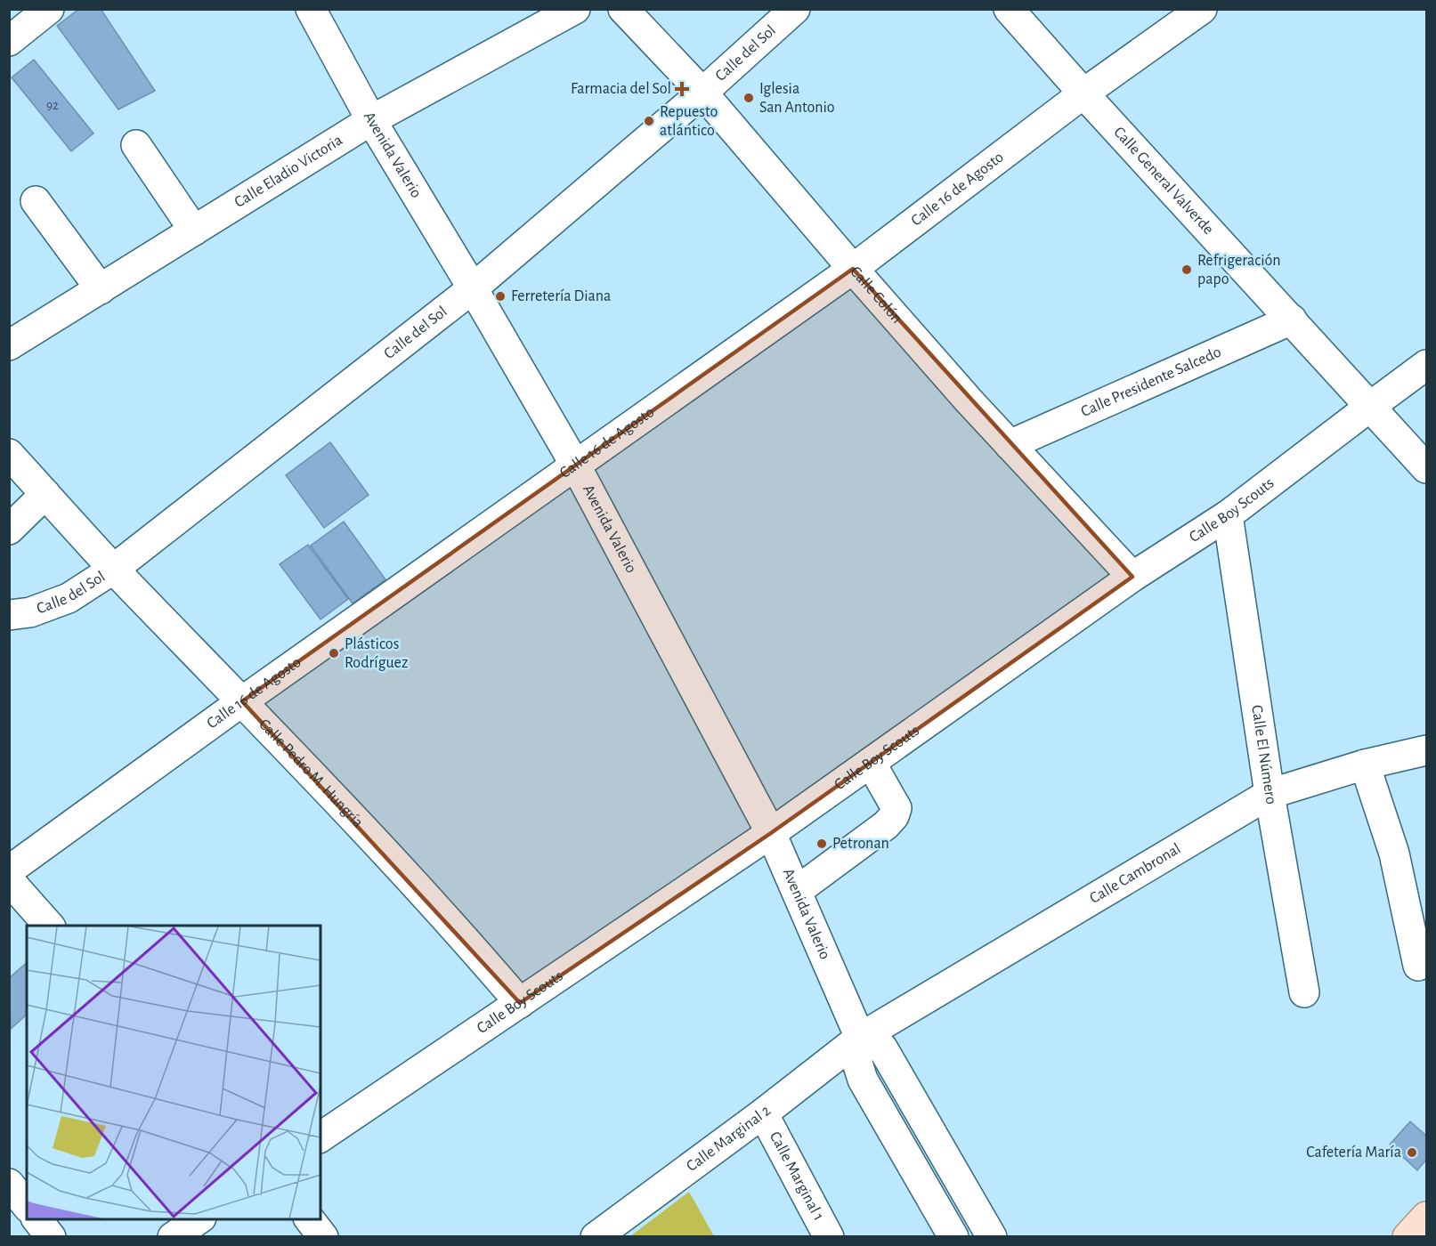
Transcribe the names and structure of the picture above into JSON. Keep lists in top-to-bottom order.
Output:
{
  "streets": {
    "street": [
      "Calle del Sol",
      "Avenida Valerio",
      "Calle Eladio Victoria",
      "Calle General Valverde",
      "Calle 16 de Agosto",
      "Calle Colón",
      "Calle Presidente Salcedo",
      "Calle Boy Scouts",
      "Calle El Número",
      "Calle Pedro M. Hungría",
      "Calle Cambronal",
      "Calle Marginal 2",
      "Calle Marginal 1"
    ]
  },
  "crossings": [
    ["Calle del Sol", "Avenida Valerio"],
    ["Calle del Sol", "Calle Colón"],
    ["Calle del Sol", "Calle Pedro M. Hungría"],
    ["Avenida Valerio", "Calle Eladio Victoria"],
    ["Avenida Valerio", "Calle 16 de Agosto"],
    ["Avenida Valerio", "Calle Boy Scouts"],
    ["Avenida Valerio", "Calle Cambronal"],
    ["Avenida Valerio", "Calle Marginal 2"],
    ["Calle General Valverde", "Calle 16 de Agosto"],
    ["Calle General Valverde", "Calle Presidente Salcedo"],
    ["Calle General Valverde", "Calle Boy Scouts"],
    ["Calle 16 de Agosto", "Calle Colón"],
    ["Calle 16 de Agosto", "Calle Pedro M. Hungría"],
    ["Calle Colón", "Calle Presidente Salcedo"],
    ["Calle Colón", "Calle Boy Scouts"],
    ["Calle Boy Scouts", "Calle El Número"],
    ["Calle Boy Scouts", "Calle Pedro M. Hungría"],
    ["Calle El Número", "Calle Cambronal"],
    ["Calle Cambronal", "Calle Marginal 2"],
    ["Calle Marginal 2", "Calle Marginal 1"]
  ],
  "places": {
    "health": ["Farmacia del Sol"],
    "other": [
      "Iglesia San Antonio",
      "Repuesto atlántico",
      "Refrigeración papo",
      "Ferretería Diana",
      "Plásticos Rodríguez",
      "Petronan",
      "Cafetería María"
    ]
  },
  "house_numbers": ["92"]
}
